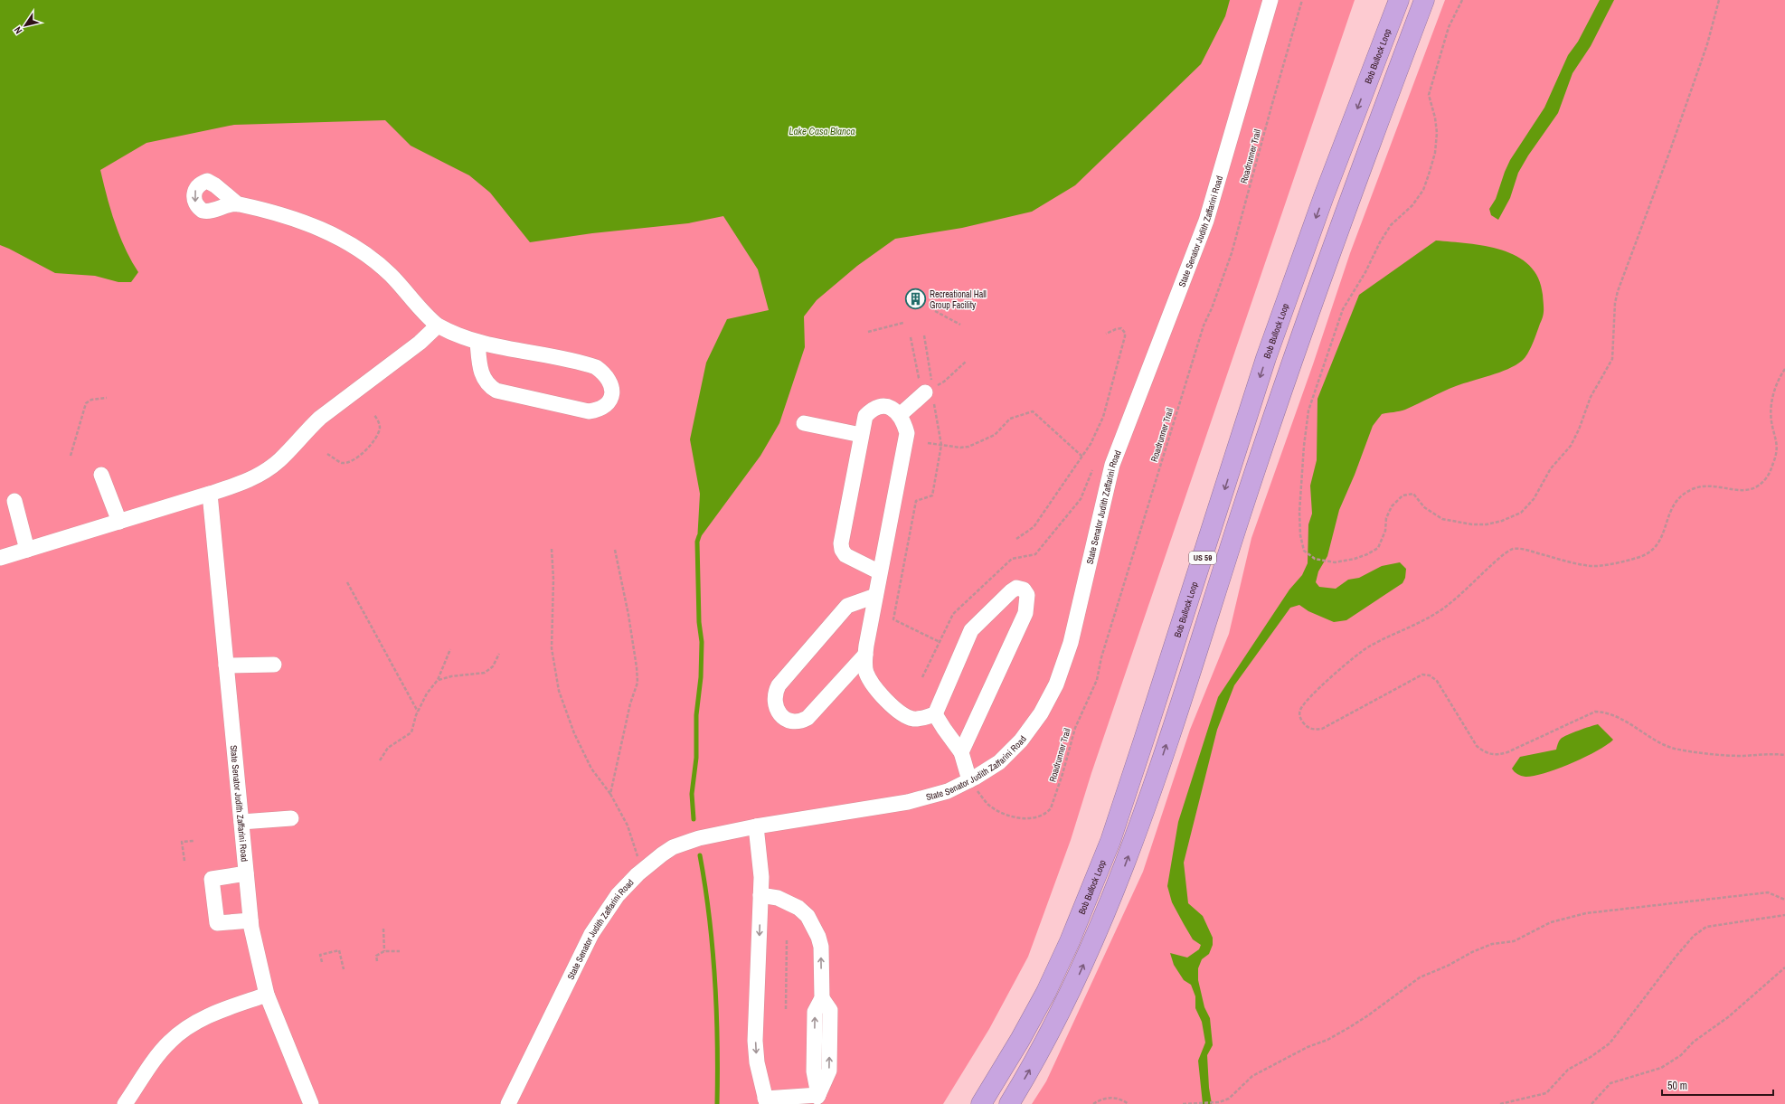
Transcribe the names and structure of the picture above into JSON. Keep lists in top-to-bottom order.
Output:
{
  "streets": {
    "highway": ["Bob Bullock Loop", "US 59"],
    "street": ["State Senator Judith Zaffarini Road"],
    "path": ["Roadrunner Trail"]
  },
  "crossings": [
    ["Roadrunner Trail", "State Senator Judith Zaffarini Road"]
  ],
  "water": ["Lake Casa Blanca"],
  "places": {
    "building": ["Recreational Hall Group Facility"]
  },
  "scale_bar": "50 m",
  "north": "bottom left"
}
